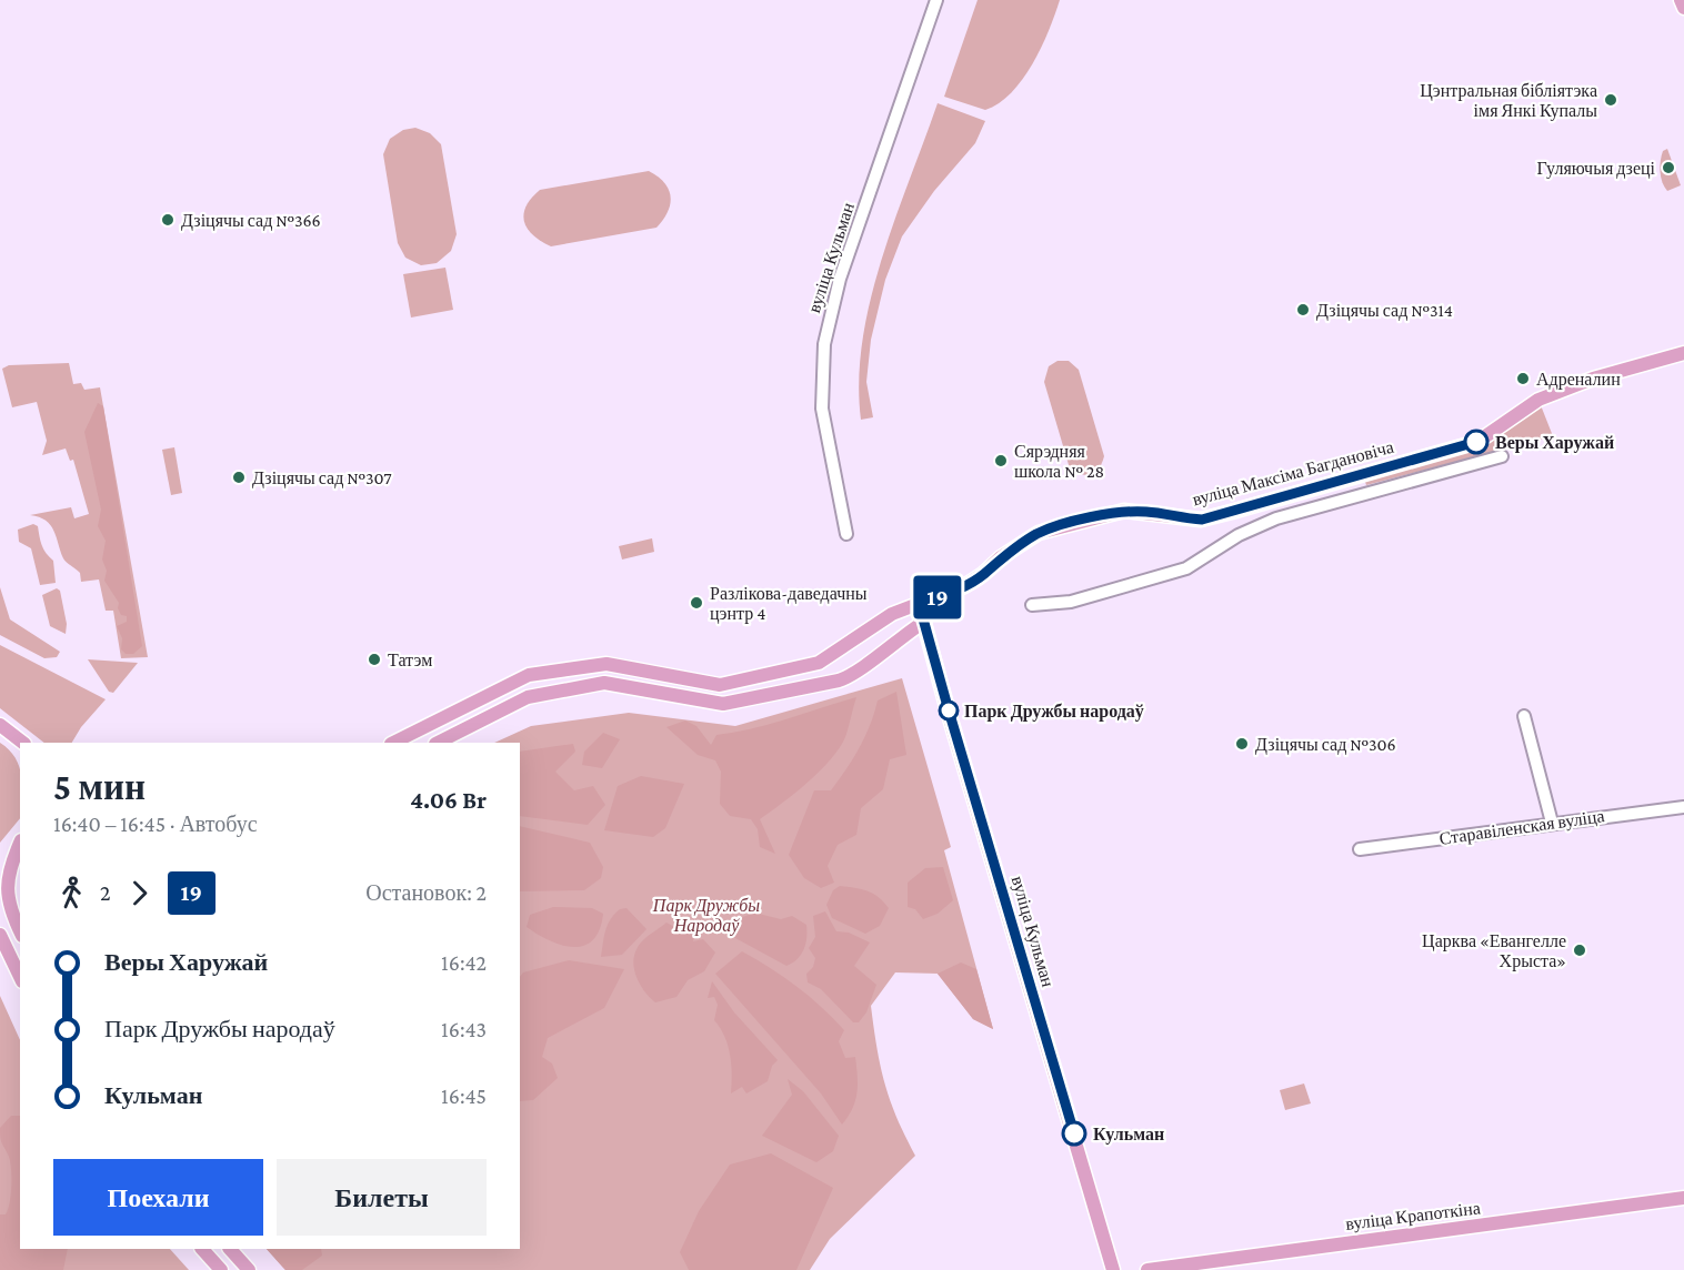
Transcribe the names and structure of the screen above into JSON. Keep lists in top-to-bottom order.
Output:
{
  "streets": {
    "main road": ["вуліца Кульман", "вуліца Максіма Багдановіча", "вуліца Крапоткіна"],
    "street": ["Старавіленская вуліца"]
  },
  "crossings": [
    ["вуліца Кульман", "вуліца Максіма Багдановіча"]
  ],
  "parks": ["Парк Дружбы Народаў"],
  "places": [
    "Цэнтральная бібліятэка імя Янкі Купалы",
    "Гуляючыя дзеці",
    "Дзіцячы сад №366",
    "Дзіцячы сад №314",
    "Адреналин",
    "Веры Харужай",
    "Сярэдняя школа № 28",
    "Дзіцячы сад №307",
    "Разлікова-даведачны цэнтр 4",
    "Татэм",
    "Парк Дружбы народаў",
    "Дзіцячы сад №306",
    "Царква «Евангелле Хрыста»",
    "Кульман"
  ],
  "lines": ["bus line 19"],
  "page": {
    "on_map": "19",
    "heading": ["5 мин", "16:40 – 16:45 · Автобус", "4.06 Br"],
    "legs": ["2", "19", "Остановок: 2"],
    "list": [
      {
        "name": "Веры Харужай",
        "value": "16:42"
      },
      {
        "name": "Парк Дружбы народаў",
        "value": "16:43"
      },
      {
        "name": "Кульман",
        "value": "16:45"
      }
    ],
    "buttons": ["Поехали", "Билеты"]
  }
}
